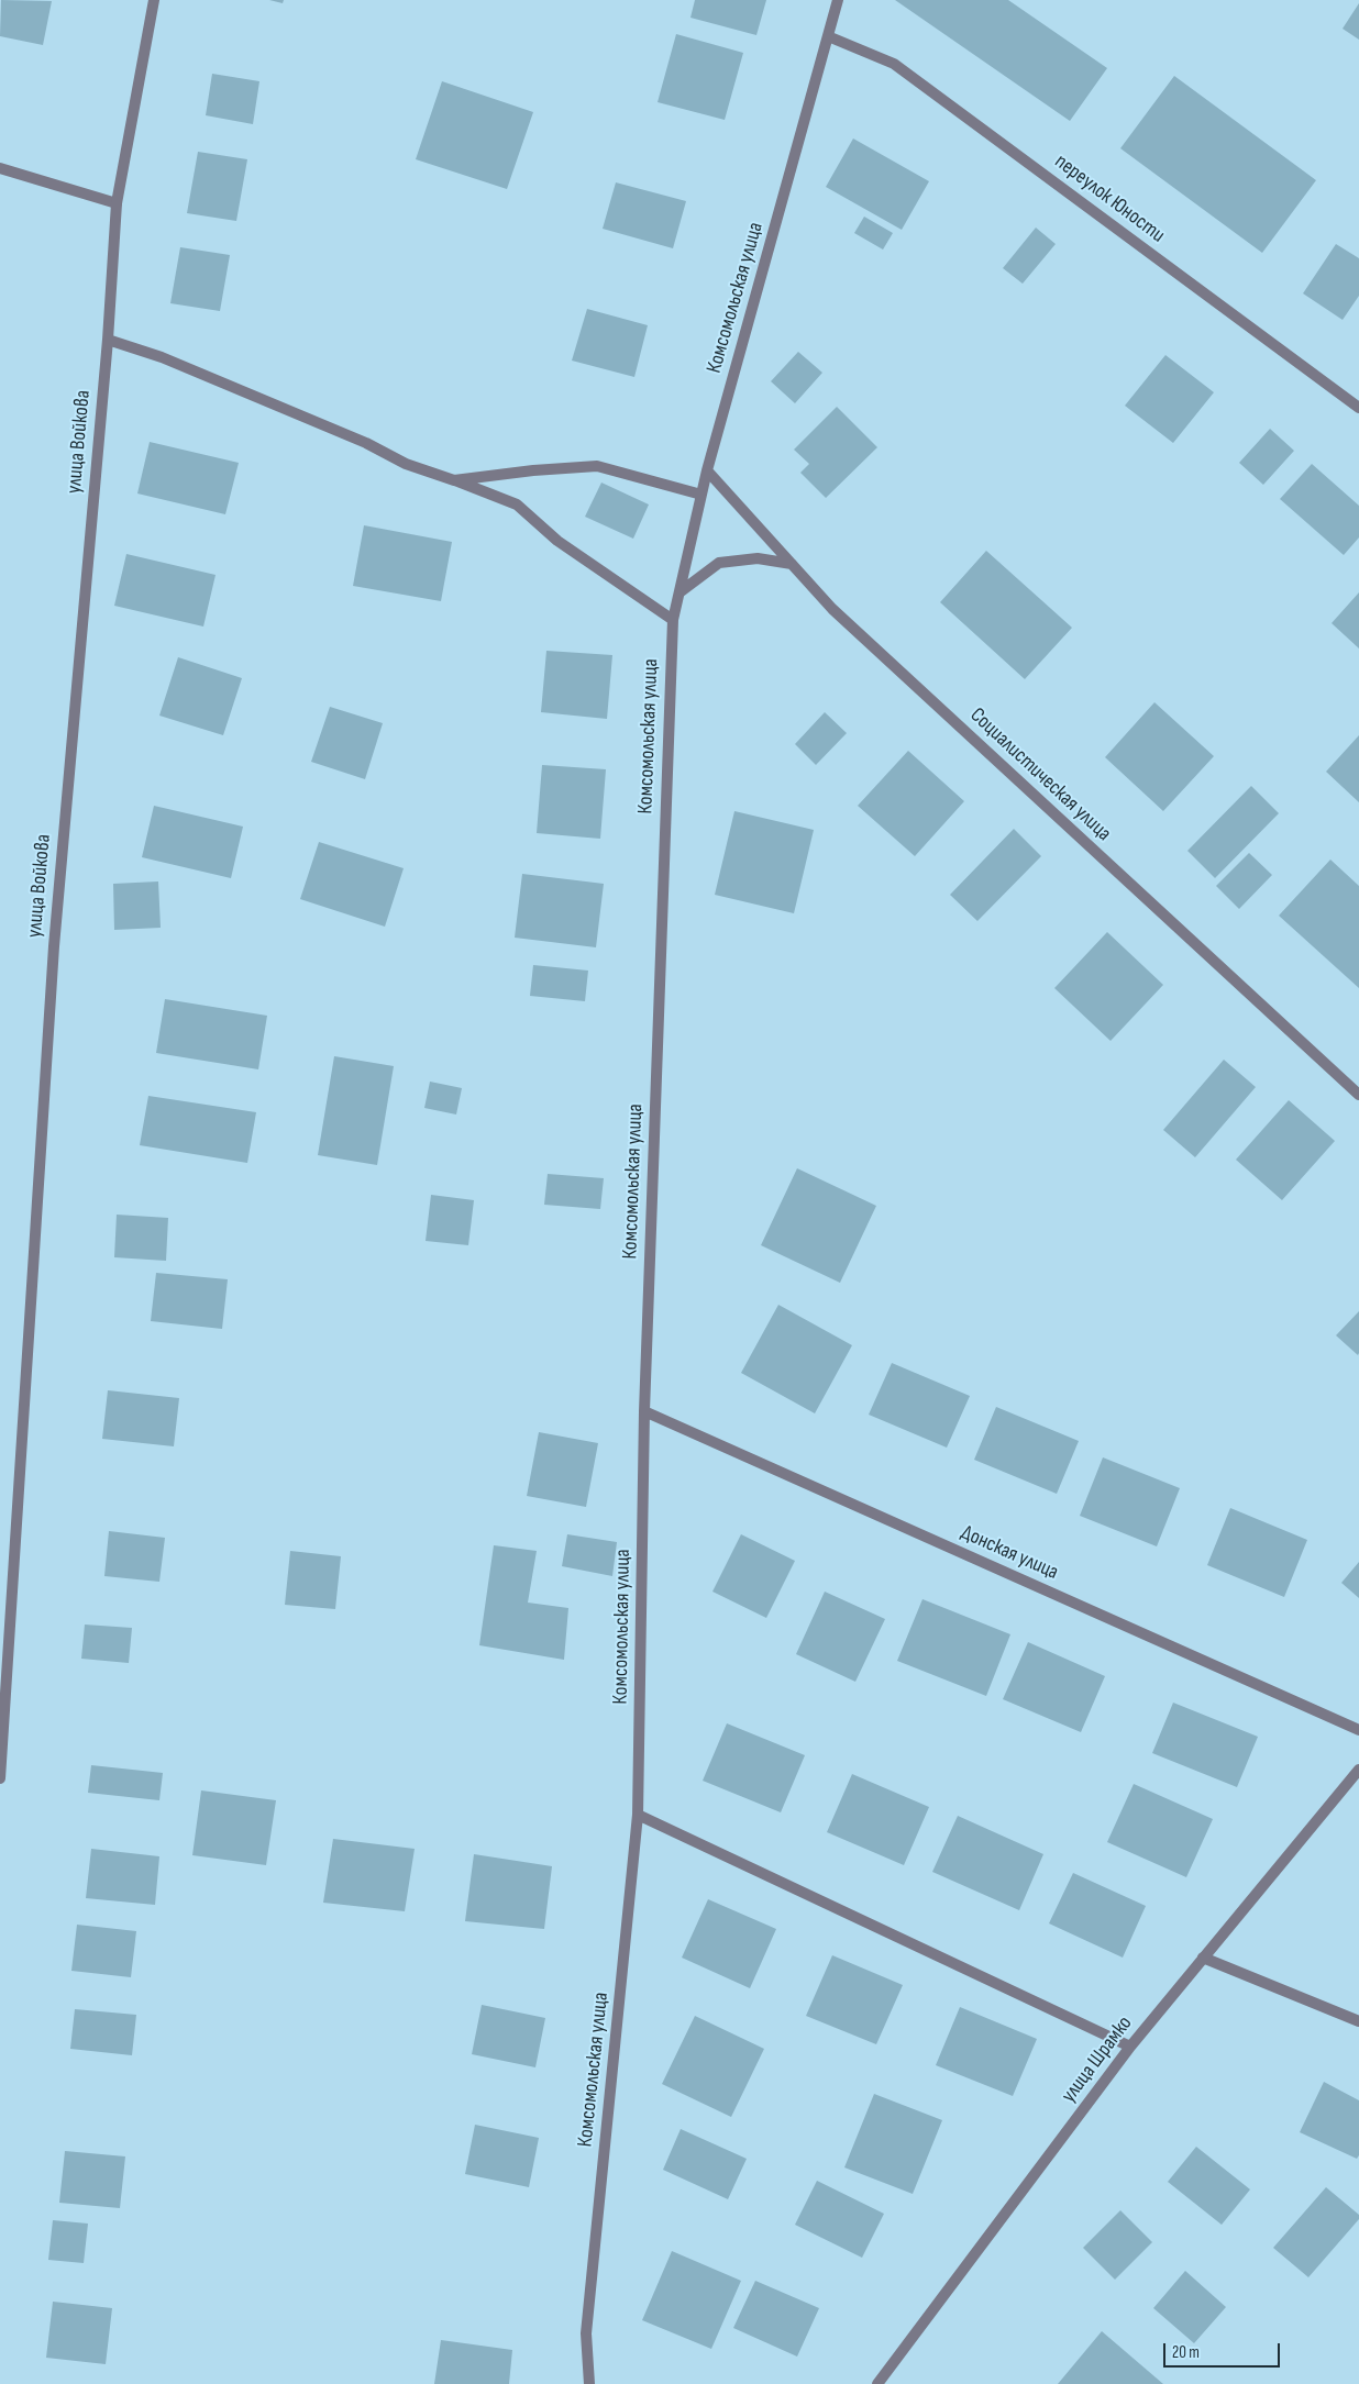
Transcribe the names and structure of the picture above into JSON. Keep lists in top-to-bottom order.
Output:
{
  "streets": {
    "street": [
      "переулок Юности",
      "Комсомольская улица",
      "улица Войкова",
      "Социалистическая улица",
      "Донская улица",
      "улица Шрамко"
    ]
  },
  "crossings": [
    ["переулок Юности", "Комсомольская улица"],
    ["Комсомольская улица", "Социалистическая улица"],
    ["Комсомольская улица", "Донская улица"]
  ],
  "scale_bar": "20 m"
}
